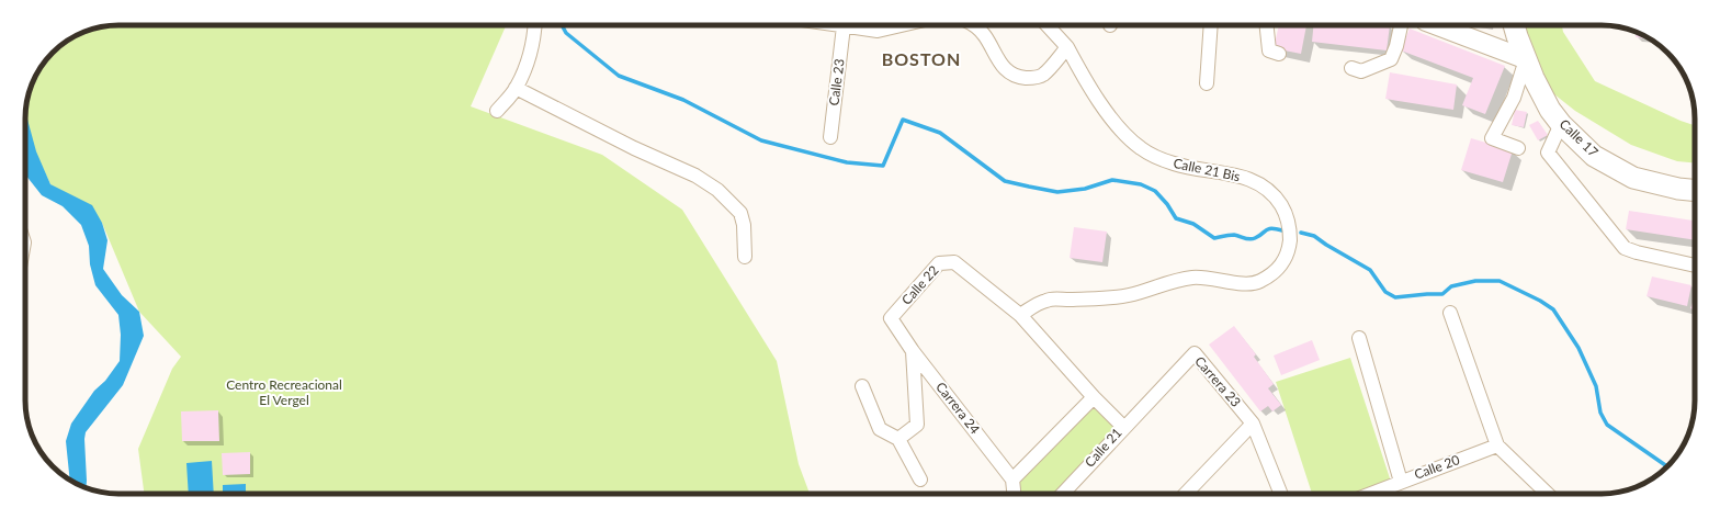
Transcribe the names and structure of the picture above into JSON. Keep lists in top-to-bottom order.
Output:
{
  "streets": {
    "main road": ["Calle 17"],
    "street": [
      "Calle 23",
      "Calle 21 Bis",
      "Calle 22",
      "Carrera 23",
      "Carrera 24",
      "Calle 21",
      "Calle 20"
    ]
  },
  "crossings": [
    ["Calle 21 Bis", "Calle 21"],
    ["Calle 22", "Carrera 24"],
    ["Calle 22", "Calle 21"],
    ["Carrera 23", "Calle 21"]
  ],
  "districts": ["BOSTON"],
  "parks": ["Centro Recreacional El Vergel"]
}
